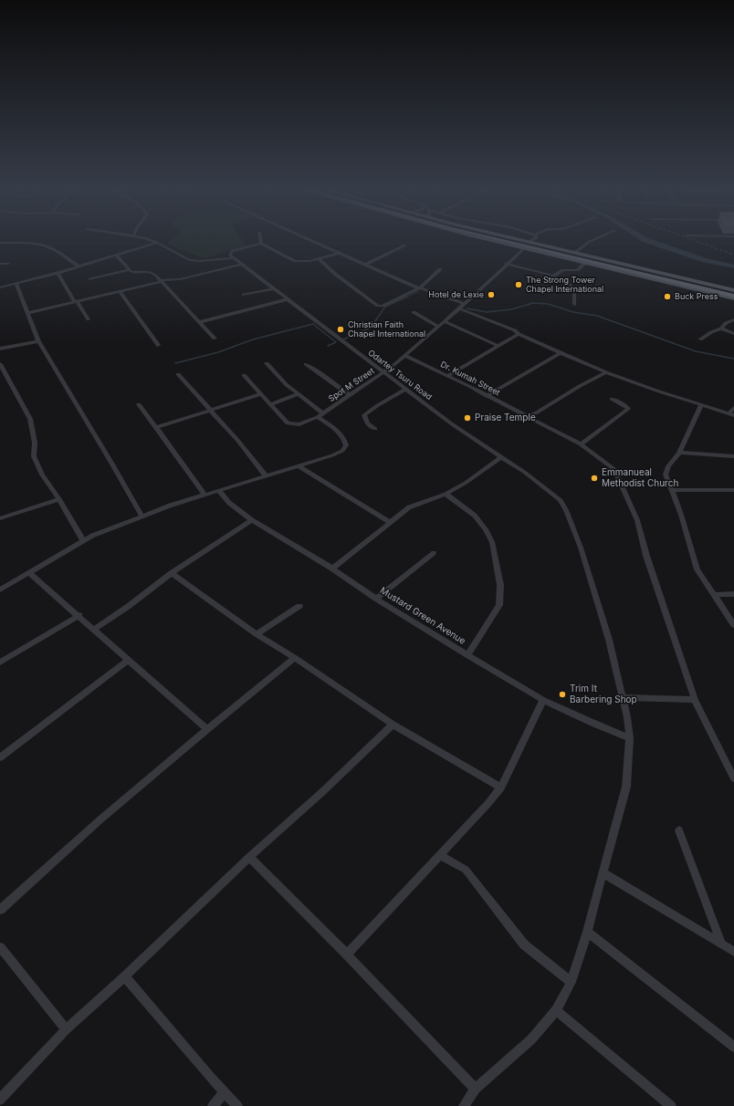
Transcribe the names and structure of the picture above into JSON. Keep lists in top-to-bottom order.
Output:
{
  "streets": {
    "street": [
      "Odartey Tsuru Road",
      "Dr. Kumah Street",
      "Spot M Street",
      "Mustard Green Avenue"
    ]
  },
  "crossings": [
    ["Odartey Tsuru Road", "Spot M Street"],
    ["Odartey Tsuru Road", "Mustard Green Avenue"],
    ["Dr. Kumah Street", "Spot M Street"]
  ],
  "places": [
    "The Strong Tower Chapel International",
    "Hotel de Lexie",
    "Buck Press",
    "Christian Faith Chapel International",
    "Praise Temple",
    "Emmanueal Methodist Church",
    "Trim It Barbering Shop"
  ]
}
